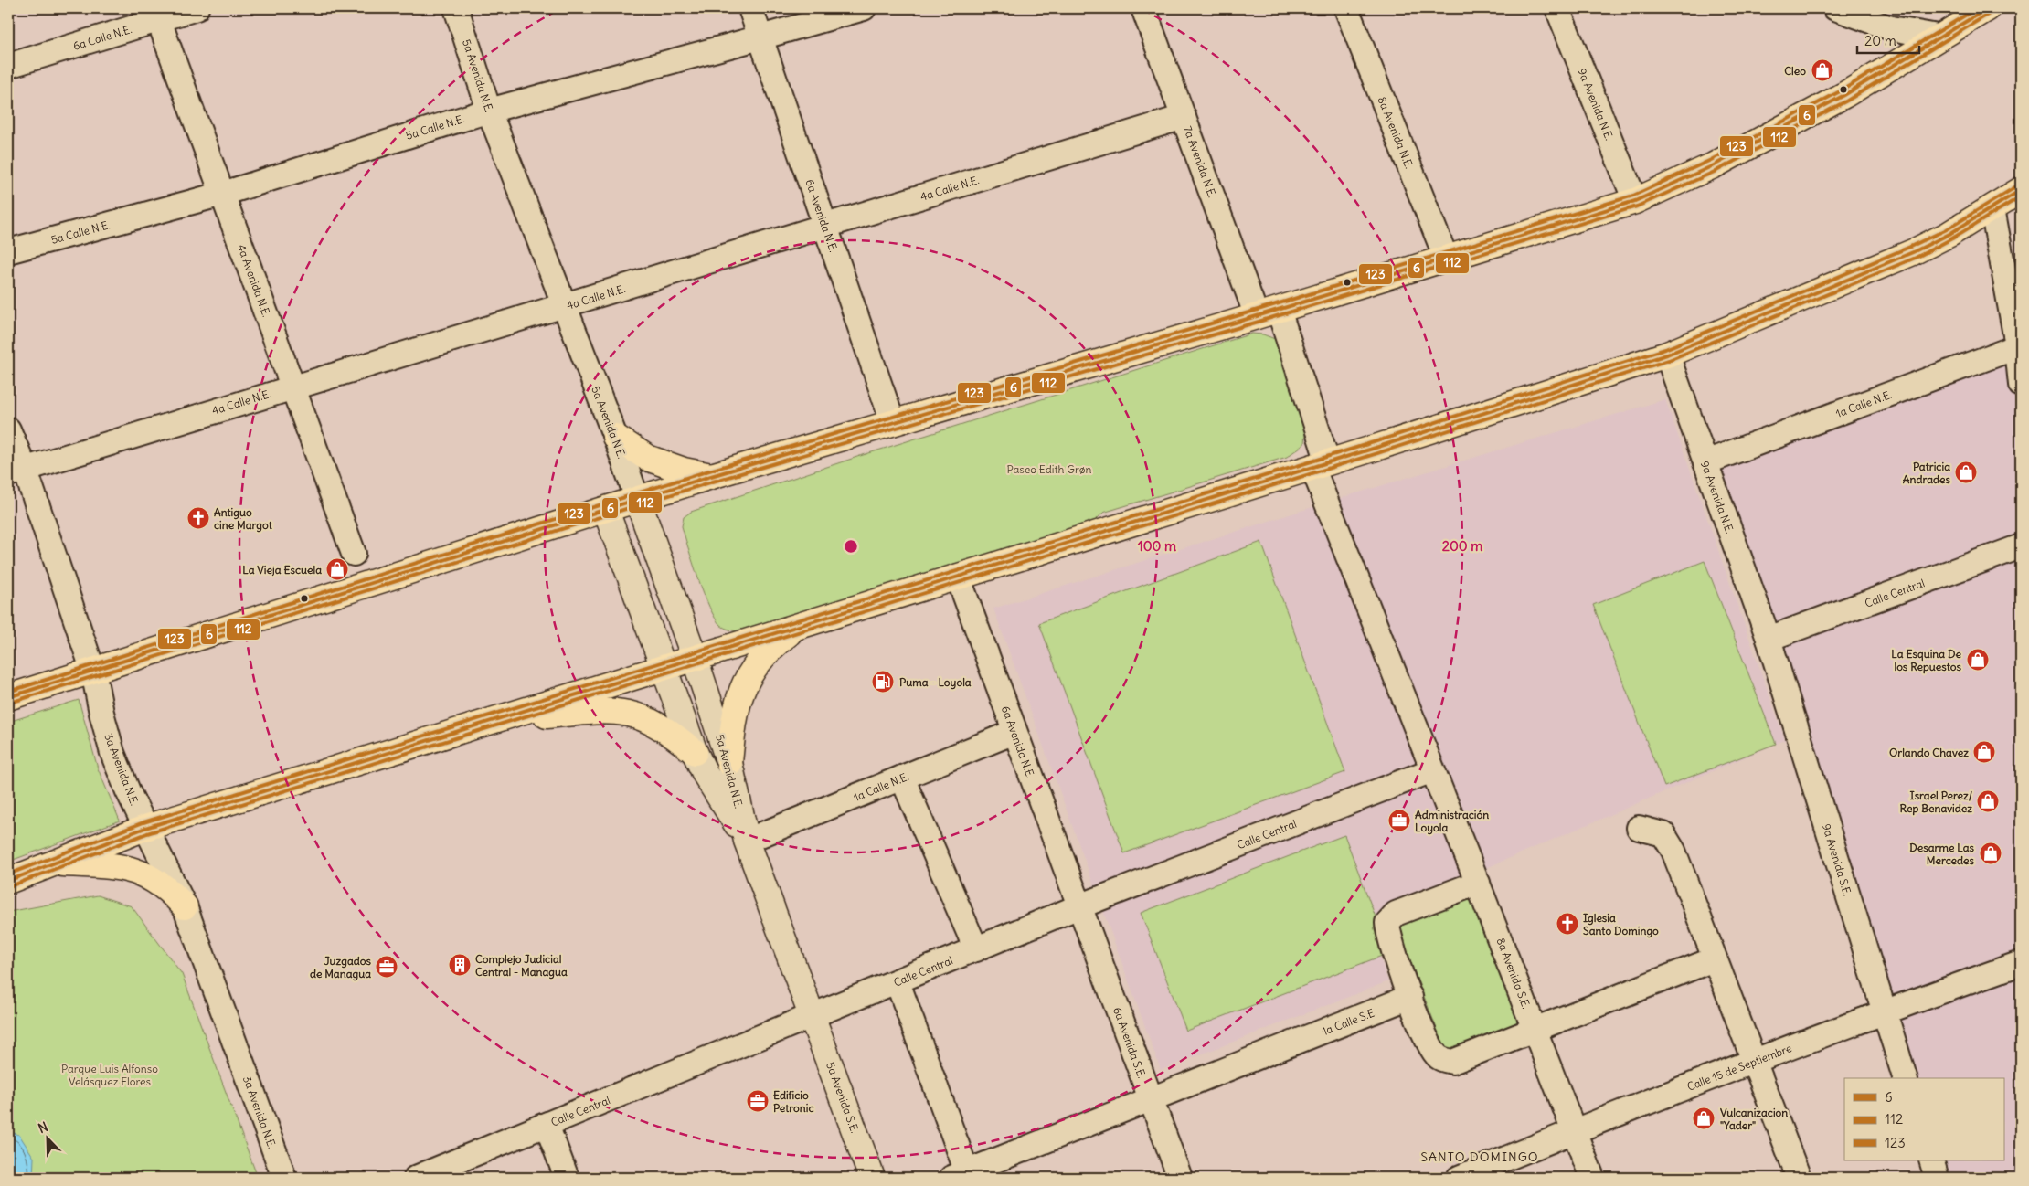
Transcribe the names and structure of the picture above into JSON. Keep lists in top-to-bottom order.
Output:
{
  "streets": {
    "street": [
      "6a Calle N.E.",
      "5a Avenida N.E.",
      "9a Avenida N.E.",
      "5a Calle N.E.",
      "8a Avenida N.E.",
      "7a Avenida N.E.",
      "4a Calle N.E.",
      "6a Avenida N.E.",
      "4a Avenida N.E.",
      "1a Calle N.E.",
      "Calle Central",
      "3a Avenida N.E.",
      "9a Avenida S.E.",
      "8a Avenida S.E.",
      "1a Calle S.E.",
      "6a Avenida S.E.",
      "Calle 15 de Septiembre",
      "5a Avenida S.E."
    ]
  },
  "crossings": [
    ["6a Calle N.E.", "4a Avenida N.E."],
    ["5a Avenida N.E.", "5a Calle N.E."],
    ["5a Avenida N.E.", "4a Calle N.E."],
    ["5a Avenida N.E.", "1a Calle N.E."],
    ["5a Avenida N.E.", "Calle Central"],
    ["5a Avenida N.E.", "5a Avenida S.E."],
    ["9a Avenida N.E.", "1a Calle N.E."],
    ["9a Avenida N.E.", "Calle Central"],
    ["9a Avenida N.E.", "9a Avenida S.E."],
    ["5a Calle N.E.", "6a Avenida N.E."],
    ["5a Calle N.E.", "4a Avenida N.E."],
    ["7a Avenida N.E.", "4a Calle N.E."],
    ["7a Avenida N.E.", "8a Avenida S.E."],
    ["4a Calle N.E.", "6a Avenida N.E."],
    ["4a Calle N.E.", "4a Avenida N.E."],
    ["4a Calle N.E.", "3a Avenida N.E."],
    ["6a Avenida N.E.", "1a Calle N.E."],
    ["6a Avenida N.E.", "Calle Central"],
    ["6a Avenida N.E.", "6a Avenida S.E."],
    ["Calle Central", "9a Avenida S.E."],
    ["Calle Central", "8a Avenida S.E."],
    ["Calle Central", "6a Avenida S.E."],
    ["Calle Central", "5a Avenida S.E."],
    ["9a Avenida S.E.", "Calle 15 de Septiembre"],
    ["8a Avenida S.E.", "Calle 15 de Septiembre"],
    ["1a Calle S.E.", "6a Avenida S.E."]
  ],
  "districts": ["SANTO DOMINGO"],
  "parks": ["Paseo Edith Grøn", "Parque Luis Alfonso Velásquez Flores"],
  "places": {
    "shop": [
      "Cleo",
      "Patricia Andrades",
      "La Vieja Escuela",
      "La Esquina De los Repuestos",
      "Orlando Chavez",
      "Israel Perez/ Rep Benavidez",
      "Desarme Las Mercedes",
      "Vulcanizacion \"Yader\""
    ],
    "church": ["Antiguo cine Margot", "Iglesia Santo Domingo"],
    "fuel station": ["Puma - Loyola"],
    "office": ["Administración Loyola", "Juzgados de Managua", "Edificio Petronic"],
    "building": ["Complejo Judicial Central - Managua"]
  },
  "lines": ["transit line 6", "transit line 123", "transit line 112"],
  "legend": ["6", "112", "123"],
  "scale_bar": "20 m",
  "north": "top left",
  "rings": ["100 m", "200 m"]
}
